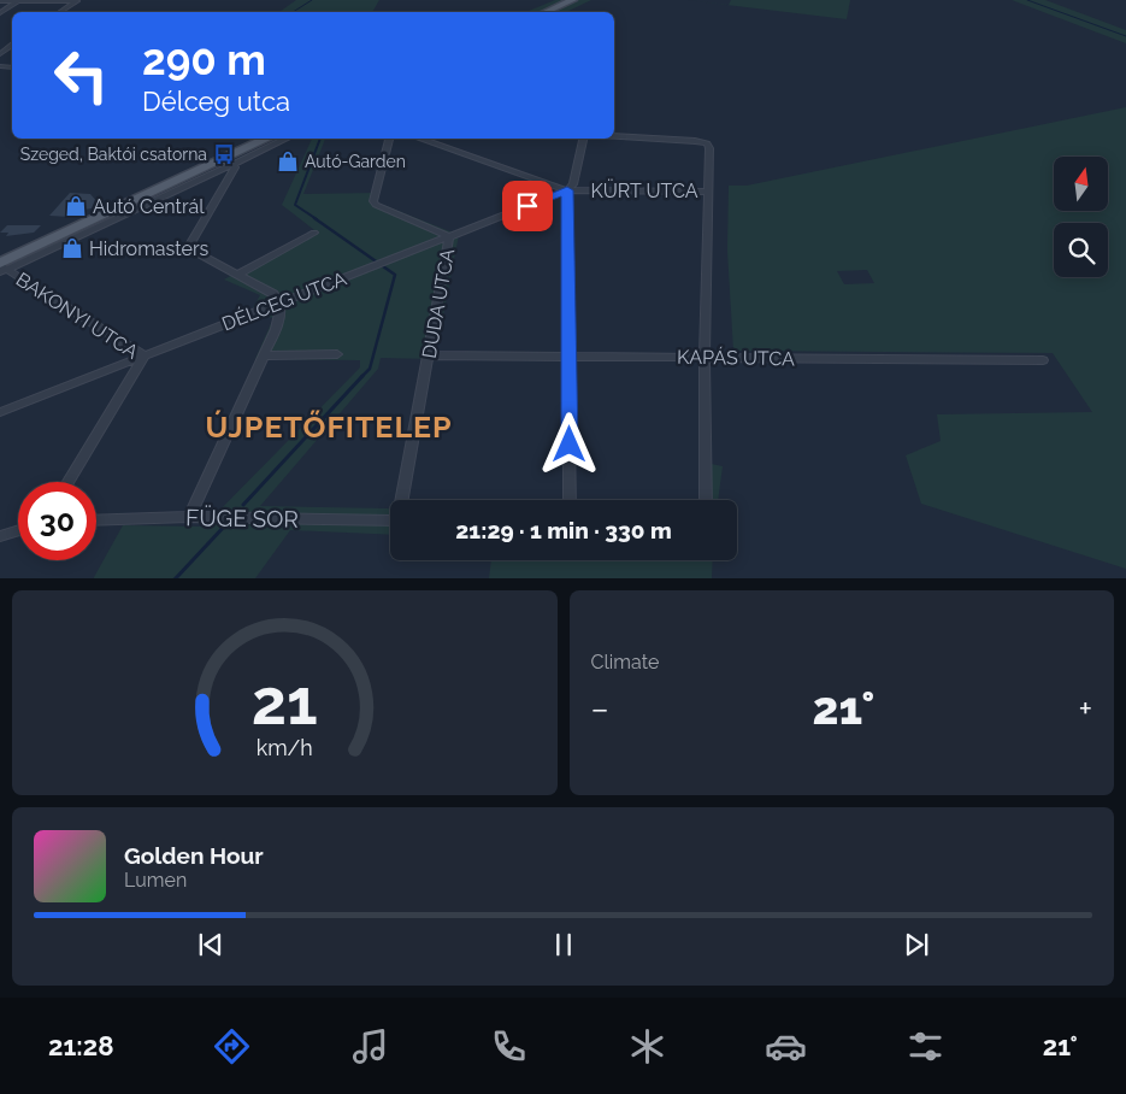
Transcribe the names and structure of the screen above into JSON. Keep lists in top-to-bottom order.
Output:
{
  "streets": {
    "street": [
      "KÜRT UTCA",
      "DÉLCEG UTCA",
      "DUDA UTCA",
      "BAKONYI UTCA",
      "KAPÁS UTCA",
      "FÜGE SOR"
    ]
  },
  "crossings": [
    ["KÜRT UTCA", "DÉLCEG UTCA"],
    ["DÉLCEG UTCA", "DUDA UTCA"],
    ["DÉLCEG UTCA", "BAKONYI UTCA"],
    ["DUDA UTCA", "KAPÁS UTCA"]
  ],
  "districts": ["ÚJPETŐFITELEP"],
  "places": {
    "bus stop": ["Szeged, Baktói csatorna"],
    "shop": ["Autó-Garden", "Autó Centrál", "Hidromasters"]
  },
  "north": "top",
  "page": {
    "turn": ["290 m", "Délceg utca"],
    "limit": "30",
    "trip": "21:29 · 1 min · 330 m",
    "tile": "Climate",
    "heat": ["−", "21°", "+"],
    "song": ["Golden Hour", "Lumen"],
    "tabs": ["21:28", "21°"],
    "gauge": ["21", "km/h"]
  }
}
